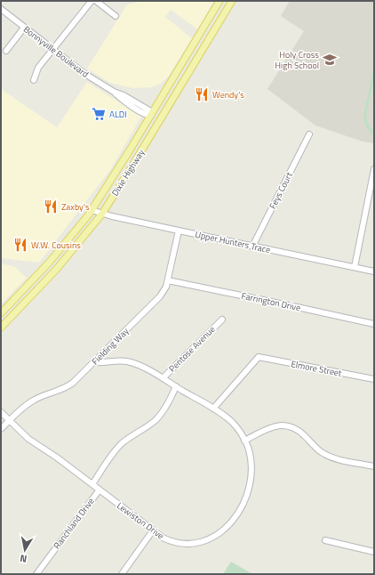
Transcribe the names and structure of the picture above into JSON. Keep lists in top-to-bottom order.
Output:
{
  "streets": {
    "main road": ["Dixie Highway"],
    "street": [
      "Bonnyville Boulevard",
      "Feys Court",
      "Upper Hunters Trace",
      "Farrington Drive",
      "Fielding Way",
      "Pentose Avenue",
      "Elmore Street",
      "Lewiston Drive",
      "Ranchland Drive"
    ]
  },
  "crossings": [
    ["Bonnyville Boulevard", "Dixie Highway"],
    ["Dixie Highway", "Upper Hunters Trace"],
    ["Feys Court", "Upper Hunters Trace"],
    ["Upper Hunters Trace", "Fielding Way"],
    ["Farrington Drive", "Fielding Way"],
    ["Fielding Way", "Lewiston Drive"],
    ["Pentose Avenue", "Lewiston Drive"],
    ["Elmore Street", "Lewiston Drive"],
    ["Lewiston Drive", "Ranchland Drive"]
  ],
  "places": {
    "school or university": ["Holy Cross High School"],
    "restaurant": ["Wendy's", "Zaxby's", "W.W. Cousins"],
    "supermarket": ["ALDI"]
  },
  "north": "bottom"
}
